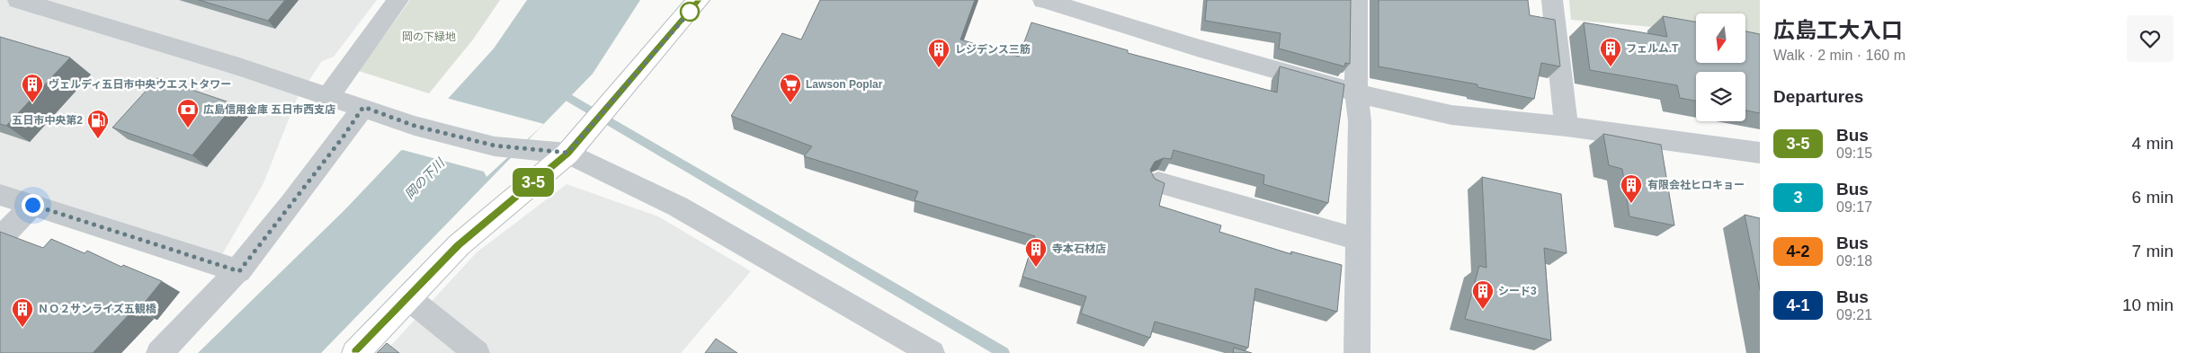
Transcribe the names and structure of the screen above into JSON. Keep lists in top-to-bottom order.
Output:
{
  "water": ["岡の下川"],
  "parks": ["岡の下緑地"],
  "places": {
    "building": [
      "フェルム.T",
      "レジデンス三筋",
      "ヴェルディ五日市中央ウエストタワー",
      "有限会社ヒロキョー",
      "寺本石材店",
      "シード3",
      "ＮＯ２サンライズ五観橋"
    ],
    "supermarket": ["Lawson Poplar"],
    "bank": ["広島信用金庫 五日市西支店"],
    "fuel station": ["五日市中央第2"]
  },
  "lines": ["bus line 3-5"],
  "north": "bottom",
  "page": {
    "on_map": "3-5",
    "heading": [
      ["広島工大入口", "Walk · 2 min · 160 m"],
      "Departures"
    ],
    "list": [
      {
        "mark": "3-5",
        "name": "Bus",
        "note": "09:15",
        "value": "4 min"
      },
      {
        "mark": "3",
        "name": "Bus",
        "note": "09:17",
        "value": "6 min"
      },
      {
        "mark": "4-2",
        "name": "Bus",
        "note": "09:18",
        "value": "7 min"
      },
      {
        "mark": "4-1",
        "name": "Bus",
        "note": "09:21",
        "value": "10 min"
      }
    ]
  }
}
